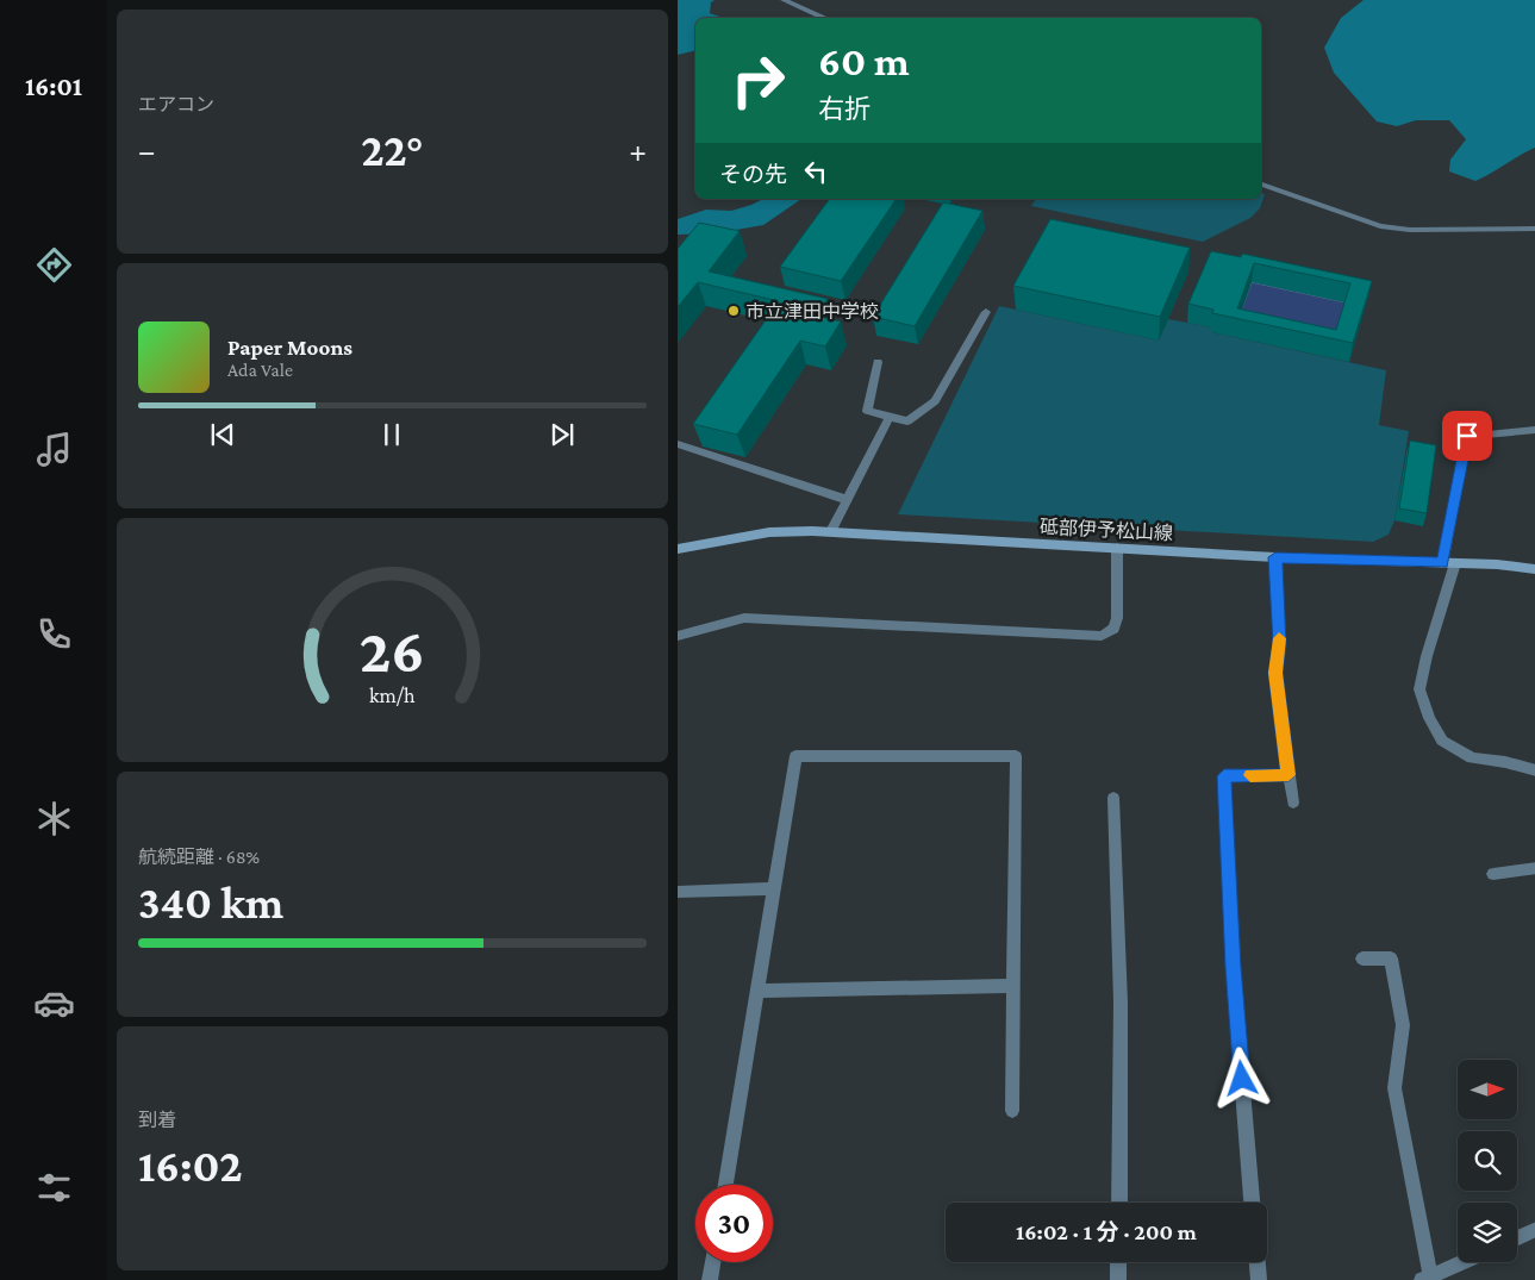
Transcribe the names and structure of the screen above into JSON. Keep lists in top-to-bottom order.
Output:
{
  "streets": {
    "main road": ["砥部伊予松山線"]
  },
  "places": ["市立津田中学校"],
  "north": "right",
  "page": {
    "tabs": "16:01",
    "tile": [
      "エアコン",
      ["航続距離 · 68%", "340 km"],
      ["到着", "16:02"]
    ],
    "turn": ["60 m", "右折"],
    "heat": ["−", "22°", "+"],
    "then": "その先",
    "song": ["Paper Moons", "Ada Vale"],
    "limit": "30",
    "trip": "16:02 · 1 分 · 200 m",
    "gauge": ["26", "km/h"]
  }
}
